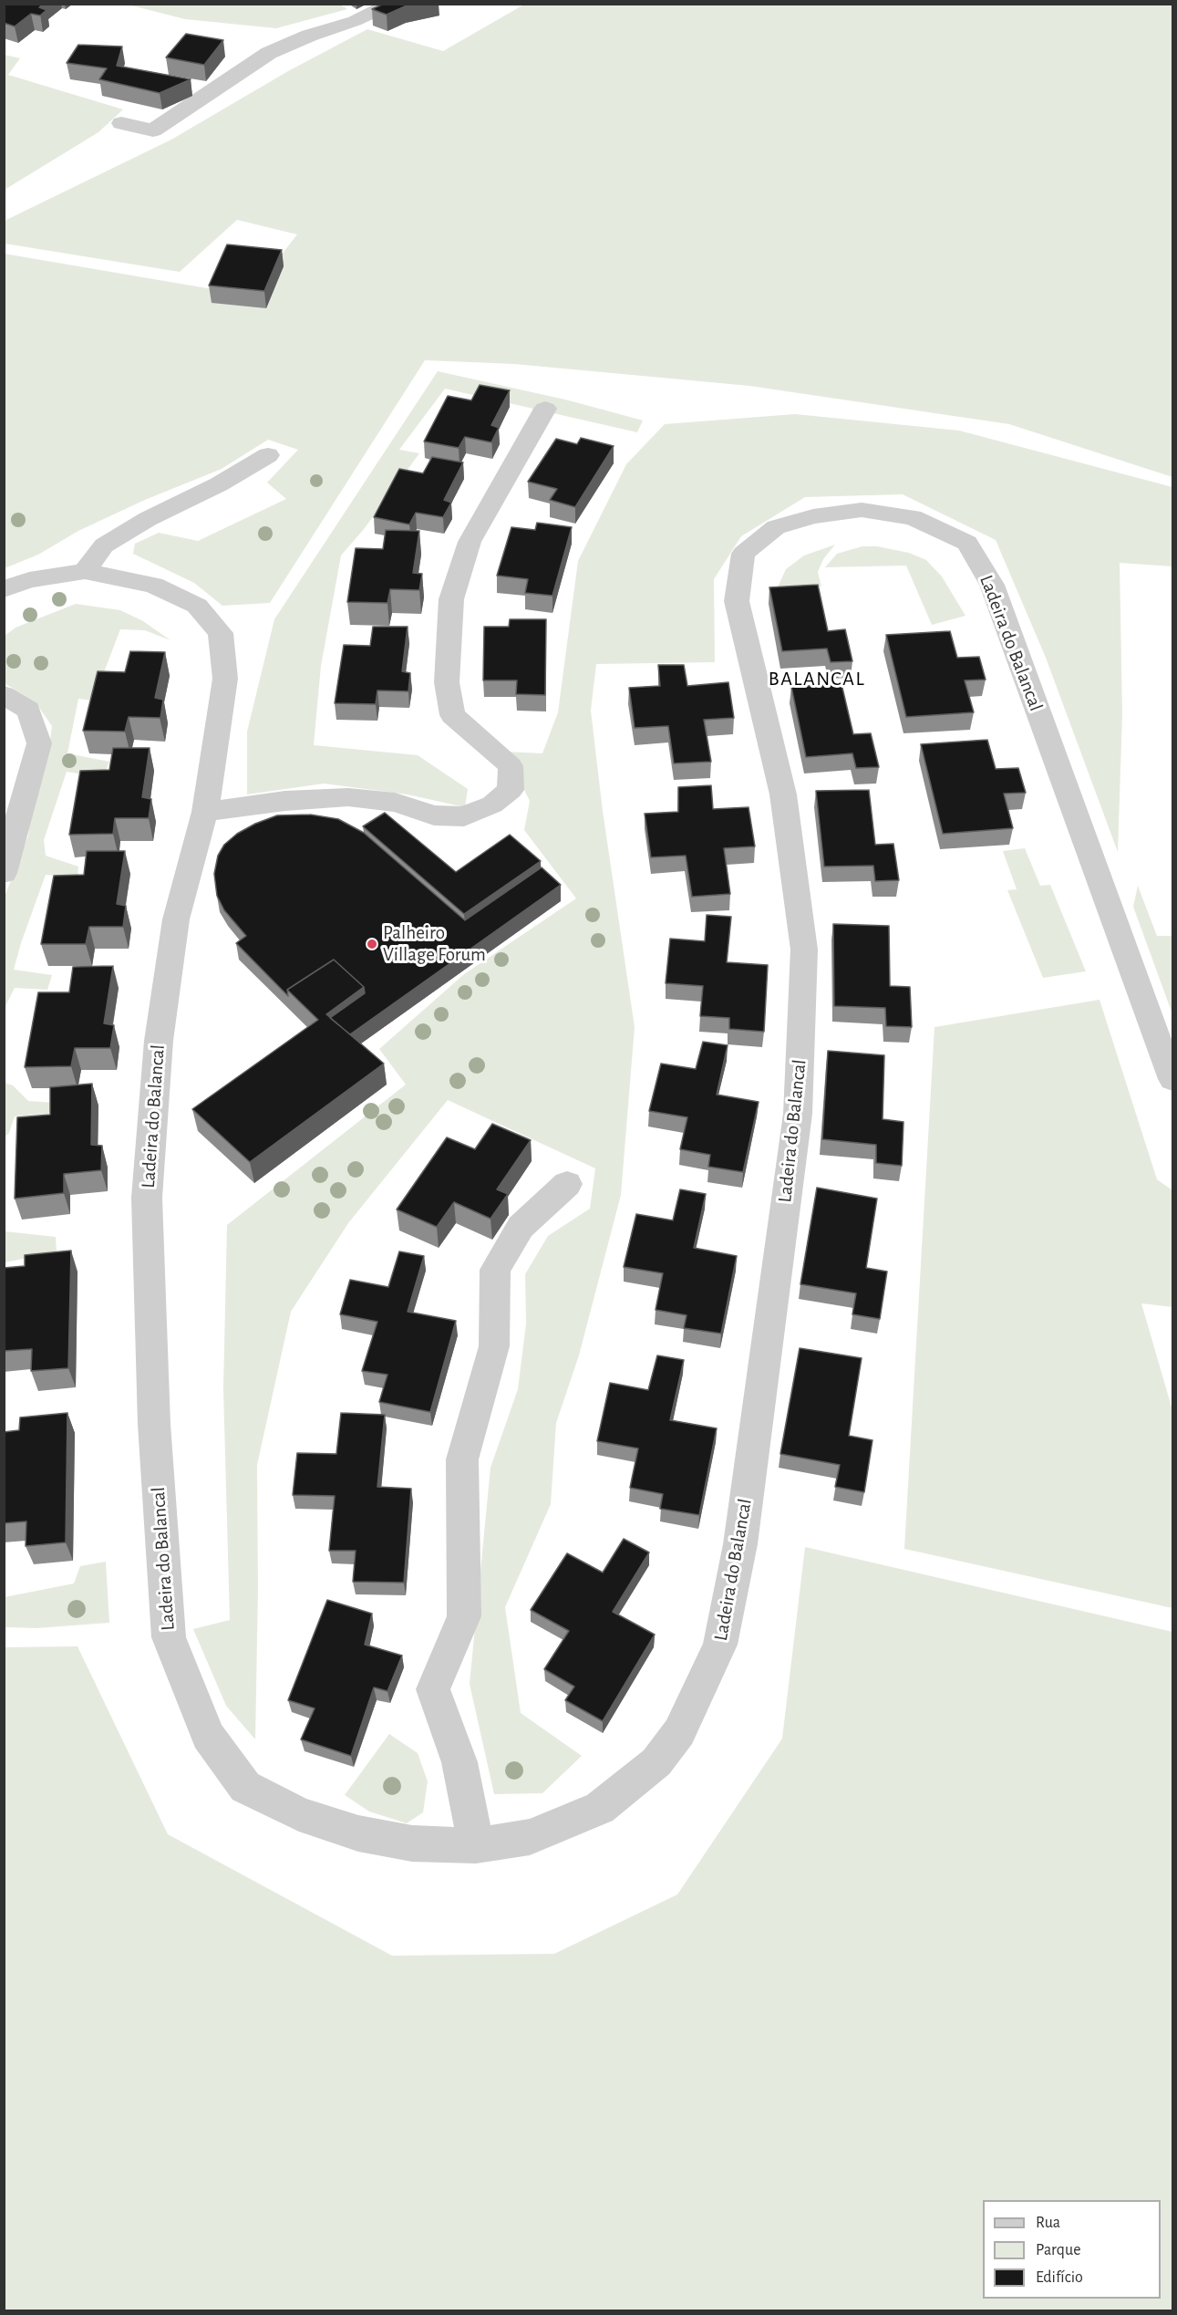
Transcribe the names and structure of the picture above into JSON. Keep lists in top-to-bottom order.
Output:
{
  "streets": {
    "street": ["Ladeira do Balancal"]
  },
  "districts": ["BALANCAL"],
  "places": ["Palheiro Village Forum"],
  "legend": ["Rua", "Parque", "Edifício"]
}
